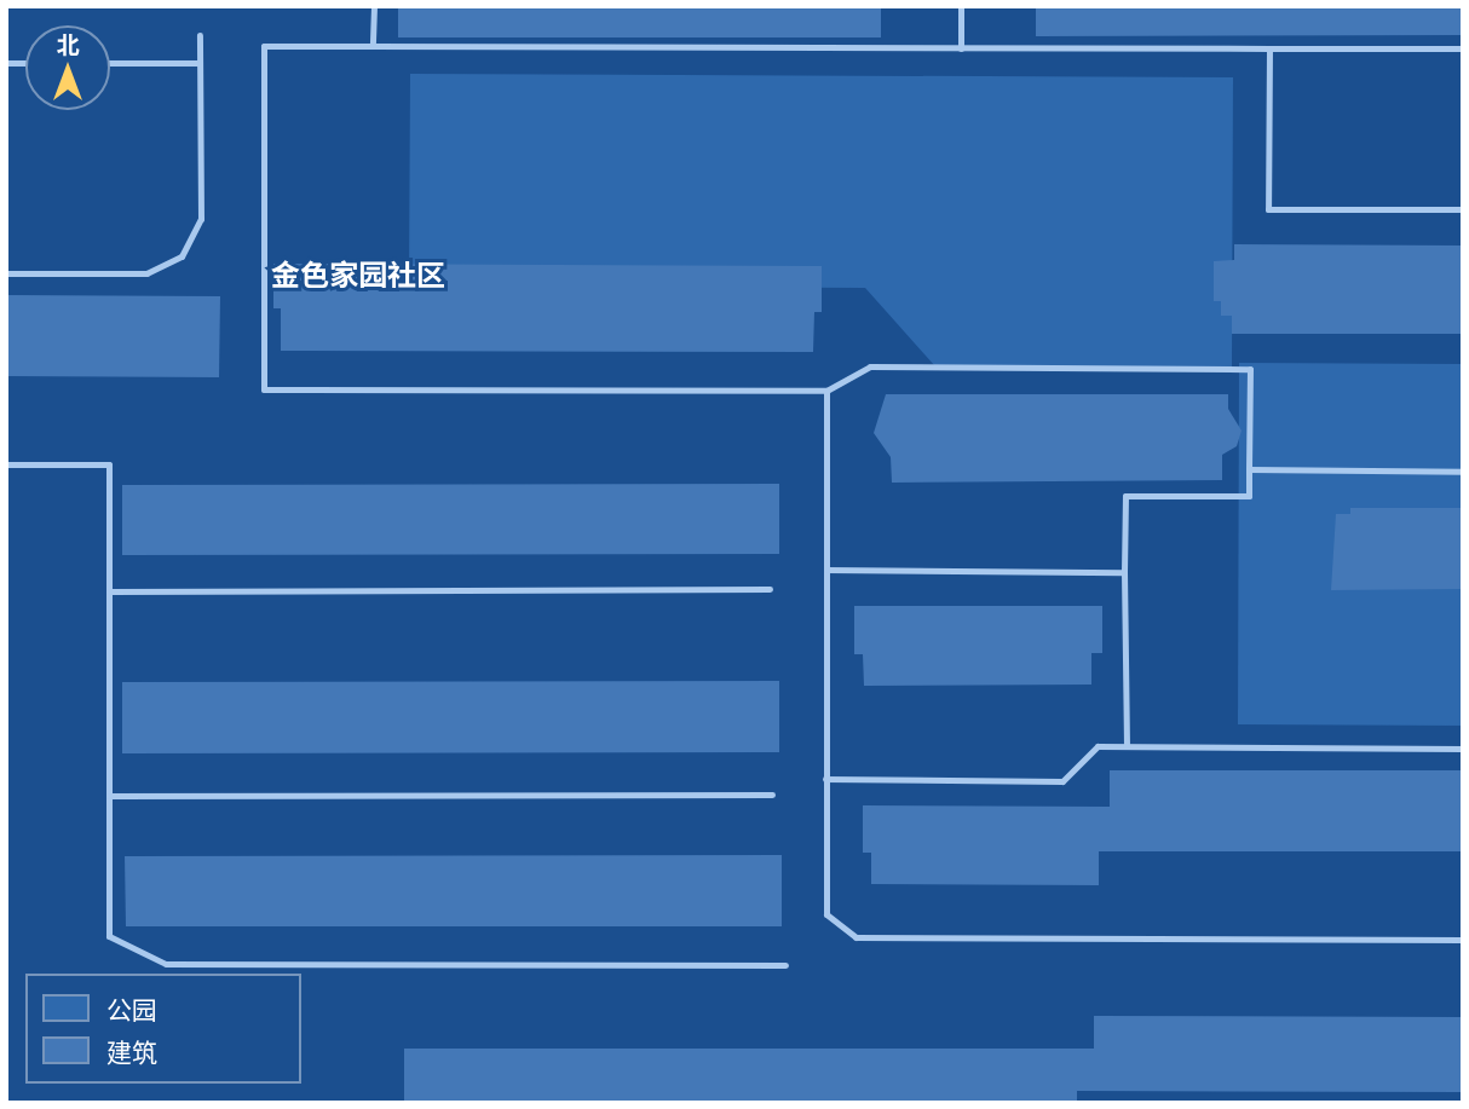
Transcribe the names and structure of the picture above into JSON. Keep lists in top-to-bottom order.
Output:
{
  "districts": ["金色家园社区"],
  "legend": ["公园", "建筑"],
  "north": "top"
}
